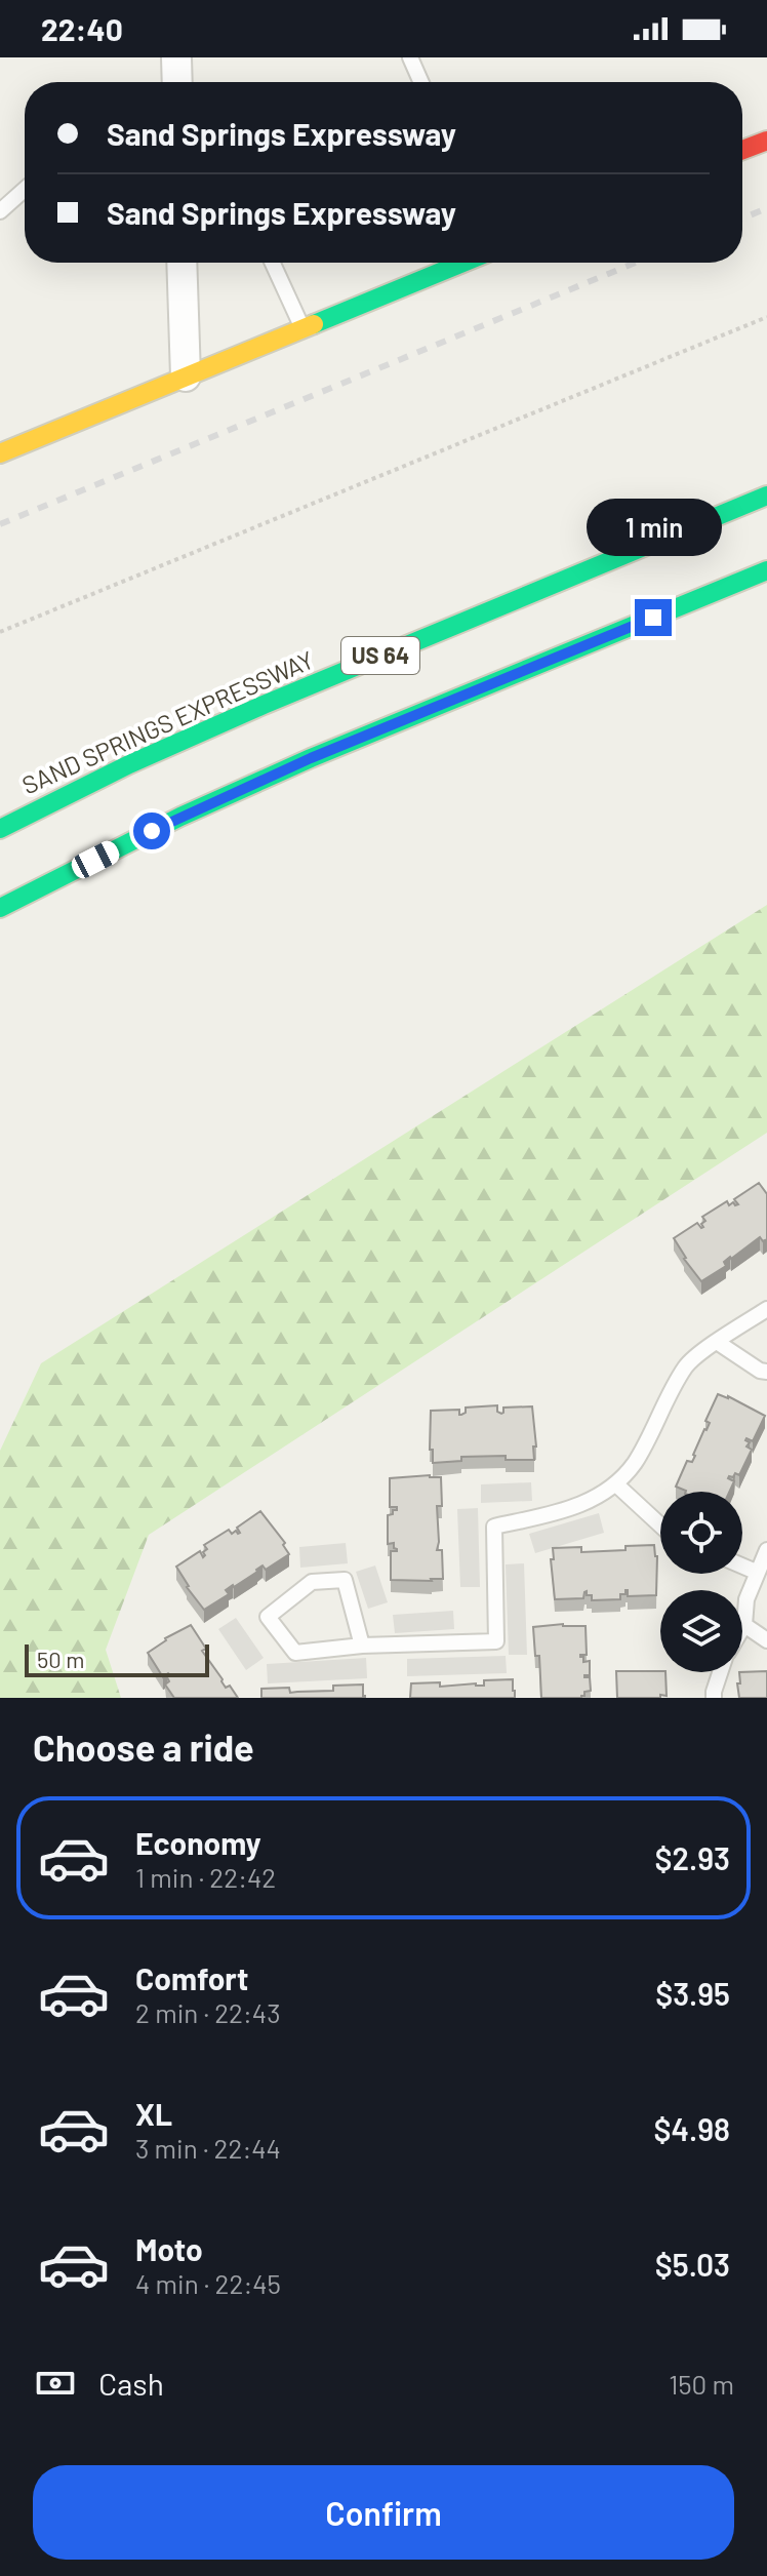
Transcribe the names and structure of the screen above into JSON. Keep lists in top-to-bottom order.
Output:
{
  "streets": {
    "main road": ["US 64", "SAND SPRINGS EXPRESSWAY"]
  },
  "scale_bar": "50 m",
  "page": {
    "status": "22:40",
    "banner": ["Sand Springs Expressway", "Sand Springs Expressway"],
    "bubble": "1 min",
    "scale": "50 m",
    "heading": "Choose a ride",
    "list": [
      {
        "name": "Economy",
        "note": "1 min · 22:42",
        "value": "$2.93"
      },
      {
        "name": "Comfort",
        "note": "2 min · 22:43",
        "value": "$3.95"
      },
      {
        "name": "XL",
        "note": "3 min · 22:44",
        "value": "$4.98"
      },
      {
        "name": "Moto",
        "note": "4 min · 22:45",
        "value": "$5.03"
      }
    ],
    "pay": ["Cash", "150 m"],
    "buttons": "Confirm"
  }
}
